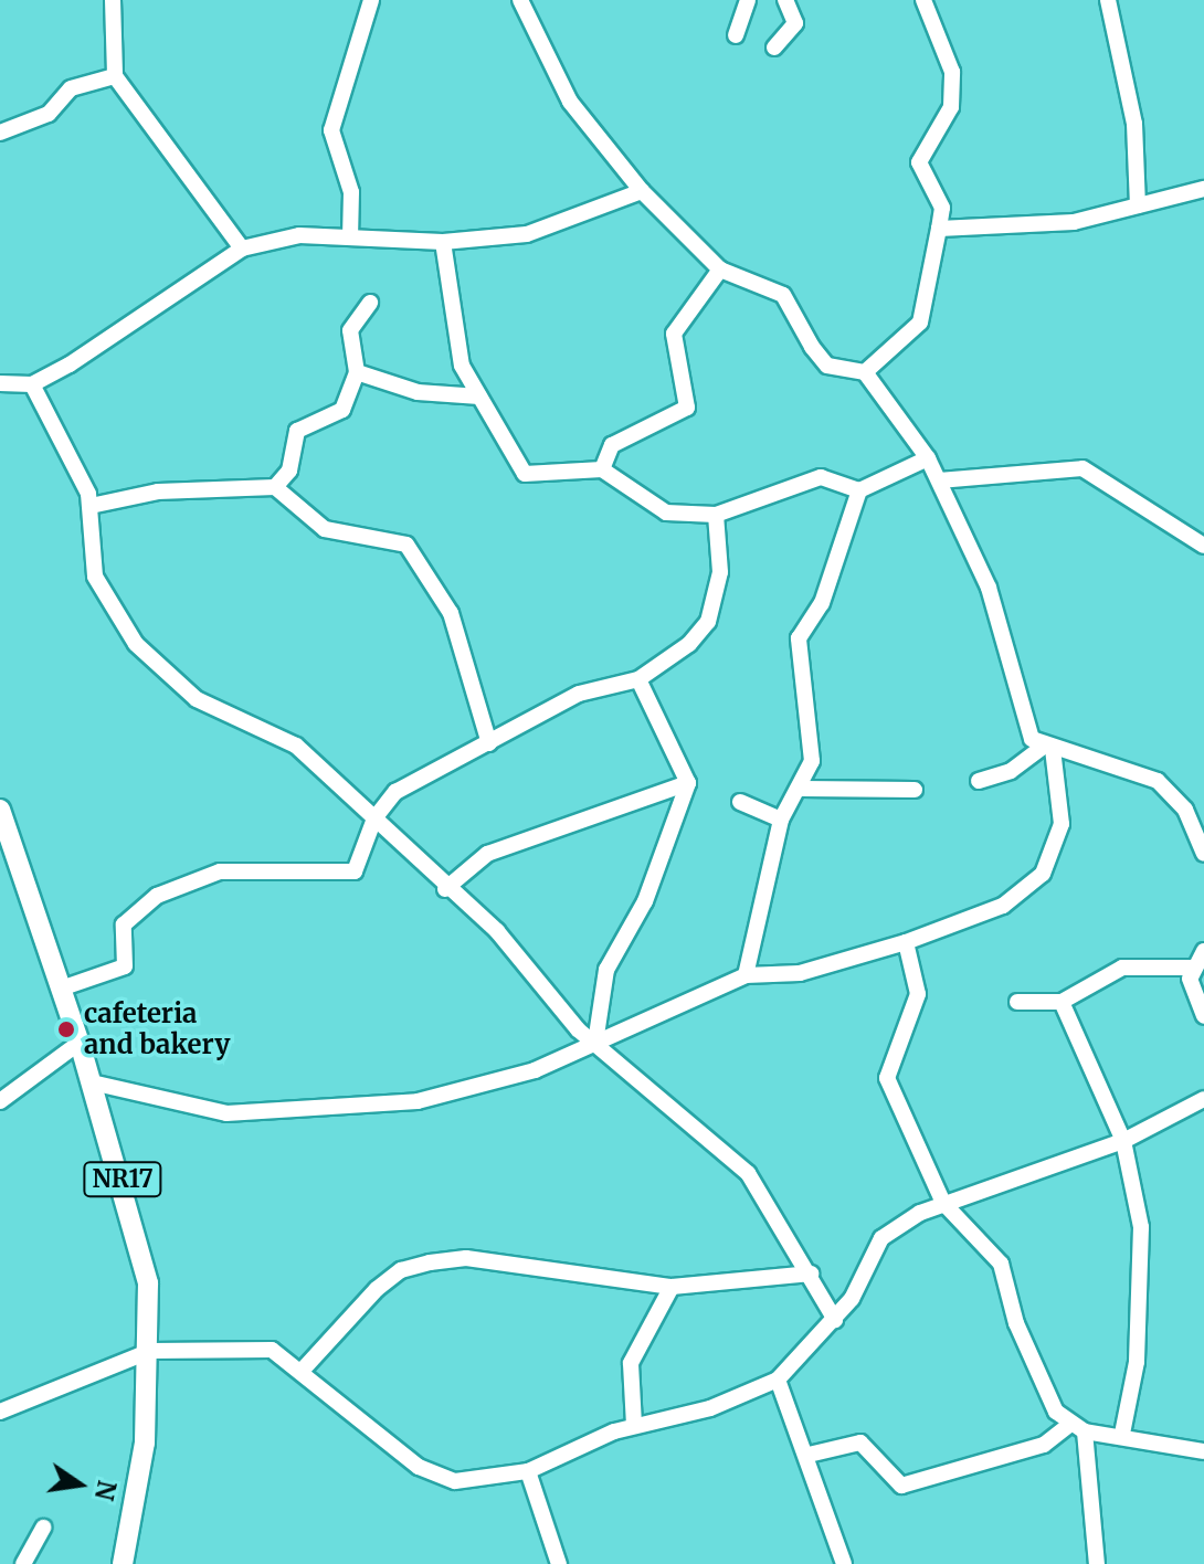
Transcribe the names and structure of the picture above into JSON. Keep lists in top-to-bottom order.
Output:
{
  "streets": {
    "main road": ["NR17"]
  },
  "places": ["cafeteria and bakery"],
  "north": "right"
}
